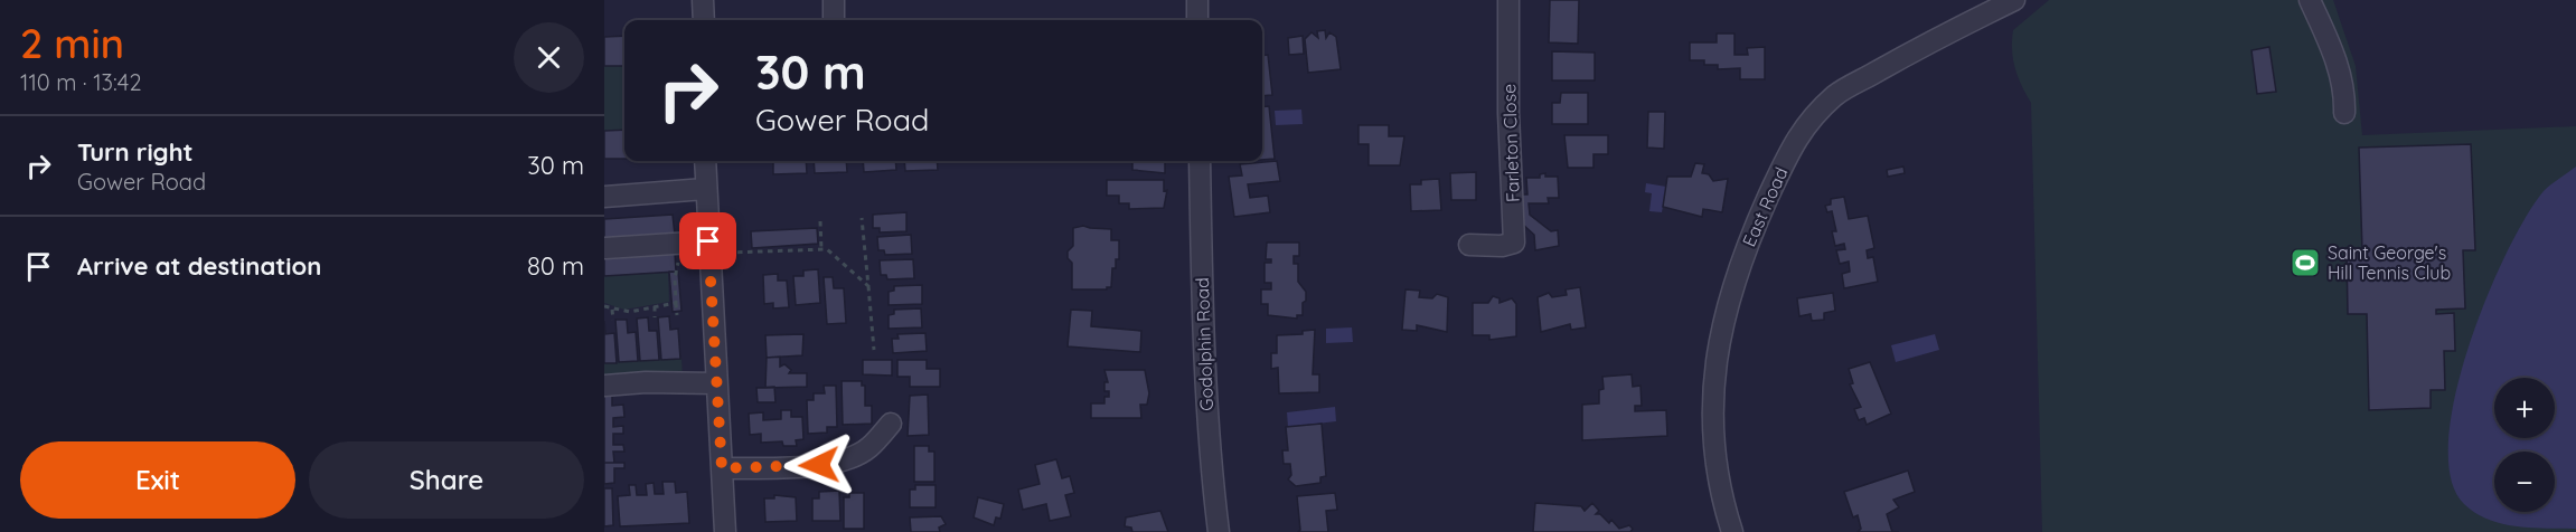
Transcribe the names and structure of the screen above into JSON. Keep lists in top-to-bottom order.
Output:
{
  "streets": {
    "street": ["Farleton Close", "East Road", "Godolphin Road"]
  },
  "places": {
    "sports": ["Saint George's Hill Tennis Club"]
  },
  "page": {
    "heading": ["2 min", "110 m · 13:42"],
    "turn": ["30 m", "Gower Road"],
    "list": [
      {
        "name": "Turn right",
        "note": "Gower Road",
        "value": "30 m"
      },
      {
        "name": "Arrive at destination",
        "value": "80 m"
      }
    ],
    "map_buttons": ["+", "−"],
    "buttons": ["Exit", "Share"]
  }
}
